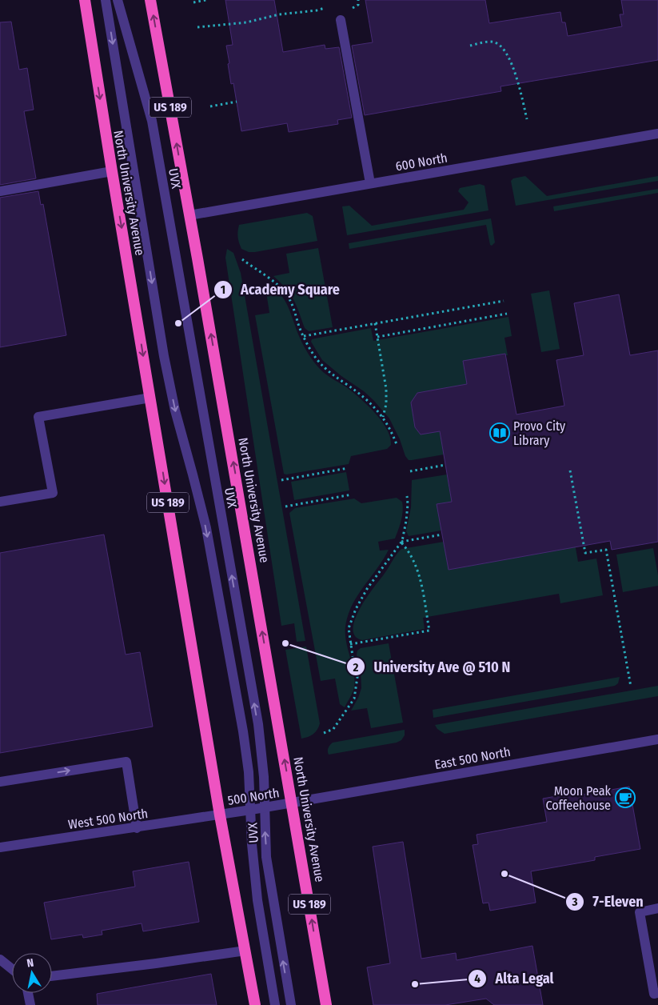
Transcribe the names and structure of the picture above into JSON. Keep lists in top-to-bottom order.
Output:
{
  "streets": {
    "highway": ["US 189", "North University Avenue"],
    "street": [
      "600 North",
      "UVX",
      "East 500 North",
      "500 North",
      "West 500 North"
    ]
  },
  "crossings": [
    ["600 North", "North University Avenue"],
    ["UVX", "500 North"],
    ["North University Avenue", "East 500 North"],
    ["North University Avenue", "500 North"],
    ["North University Avenue", "West 500 North"],
    ["East 500 North", "500 North"],
    ["500 North", "West 500 North"]
  ],
  "places": {
    "other": [
      "Academy Square",
      "University Ave @ 510 N",
      "7-Eleven",
      "Alta Legal"
    ],
    "library": ["Provo City Library"],
    "cafe": ["Moon Peak Coffeehouse"]
  },
  "north": "top"
}
